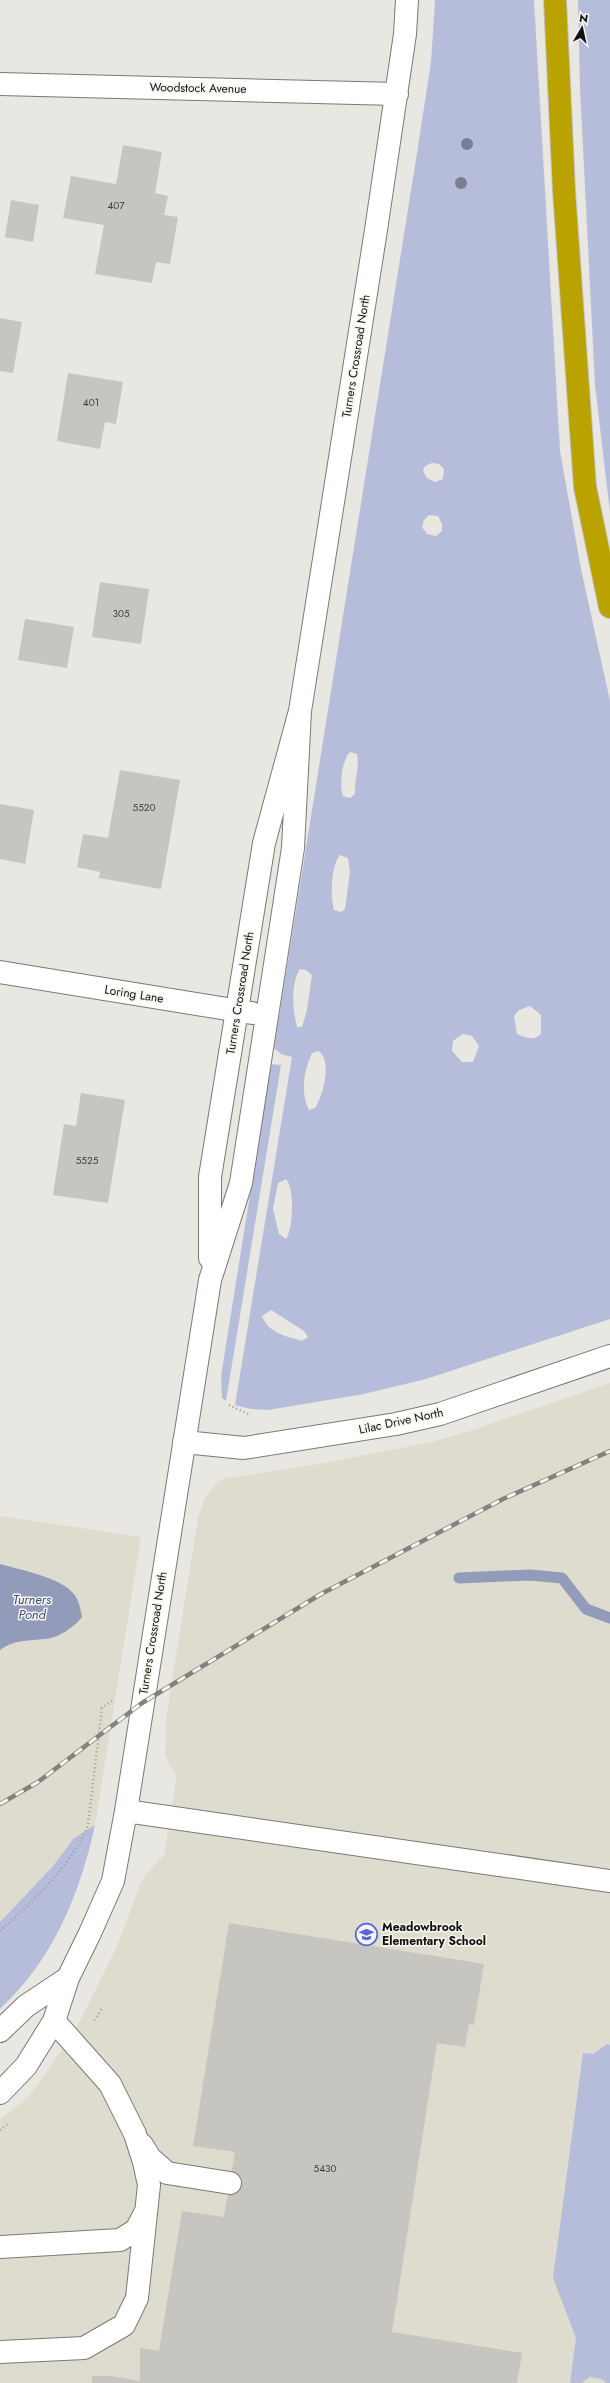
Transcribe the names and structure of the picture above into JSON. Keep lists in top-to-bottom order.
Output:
{
  "streets": {
    "street": [
      "Woodstock Avenue",
      "Turners Crossroad North",
      "Loring Lane",
      "Lilac Drive North"
    ]
  },
  "crossings": [
    ["Woodstock Avenue", "Turners Crossroad North"],
    ["Turners Crossroad North", "Loring Lane"],
    ["Turners Crossroad North", "Lilac Drive North"]
  ],
  "water": ["Turners Pond"],
  "places": {
    "school or university": ["Meadowbrook Elementary School"]
  },
  "house_numbers": [
    "407",
    "401",
    "305",
    "5520",
    "5525",
    "5430"
  ],
  "north": "top"
}
